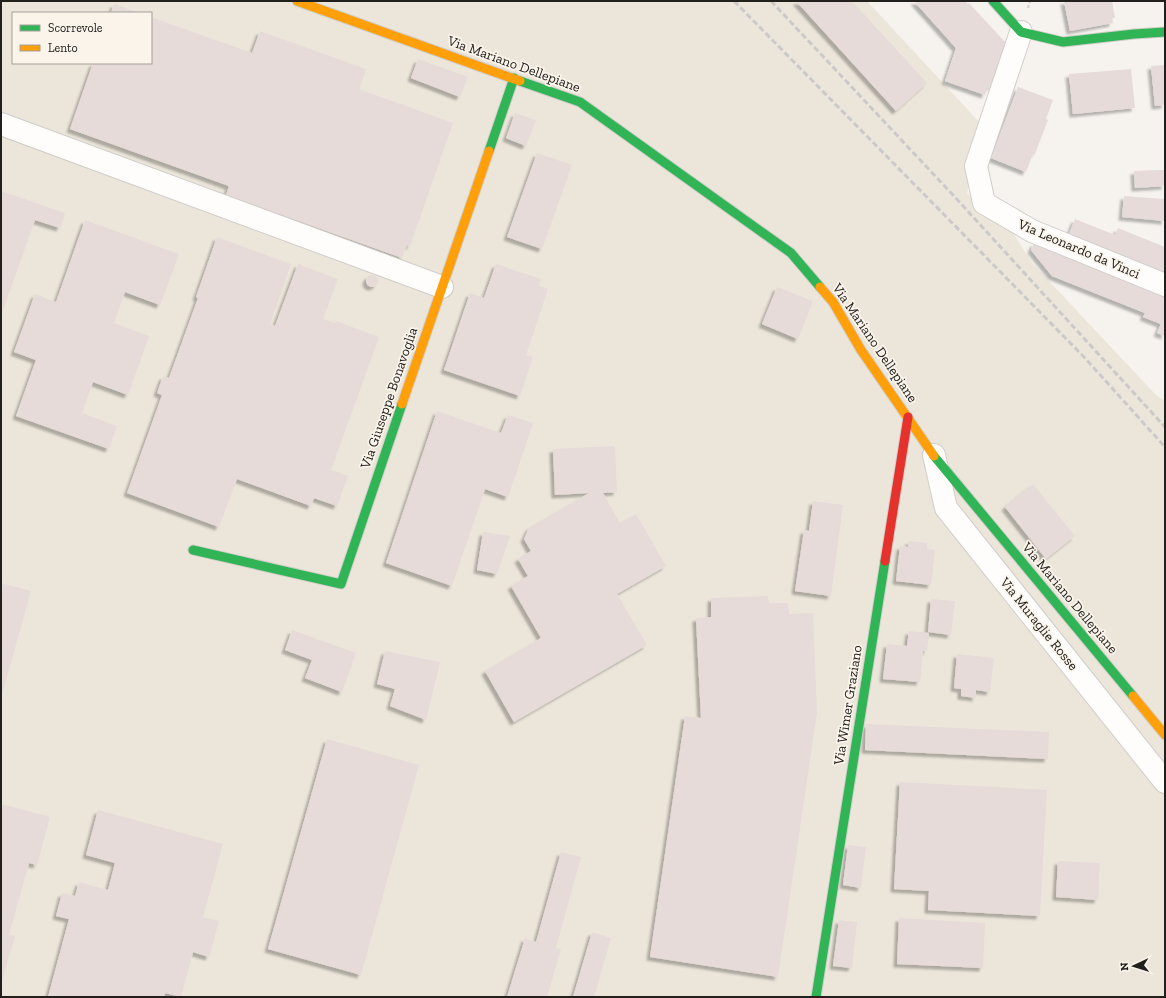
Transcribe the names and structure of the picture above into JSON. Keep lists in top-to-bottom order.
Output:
{
  "streets": {
    "street": [
      "Via Mariano Dellepiane",
      "Via Leonardo da Vinci",
      "Via Giuseppe Bonavoglia",
      "Via Muraglie Rosse",
      "Via Wimer Graziano"
    ]
  },
  "crossings": [
    ["Via Mariano Dellepiane", "Via Giuseppe Bonavoglia"],
    ["Via Mariano Dellepiane", "Via Muraglie Rosse"],
    ["Via Mariano Dellepiane", "Via Wimer Graziano"]
  ],
  "legend": ["Scorrevole", "Lento"],
  "north": "left"
}
